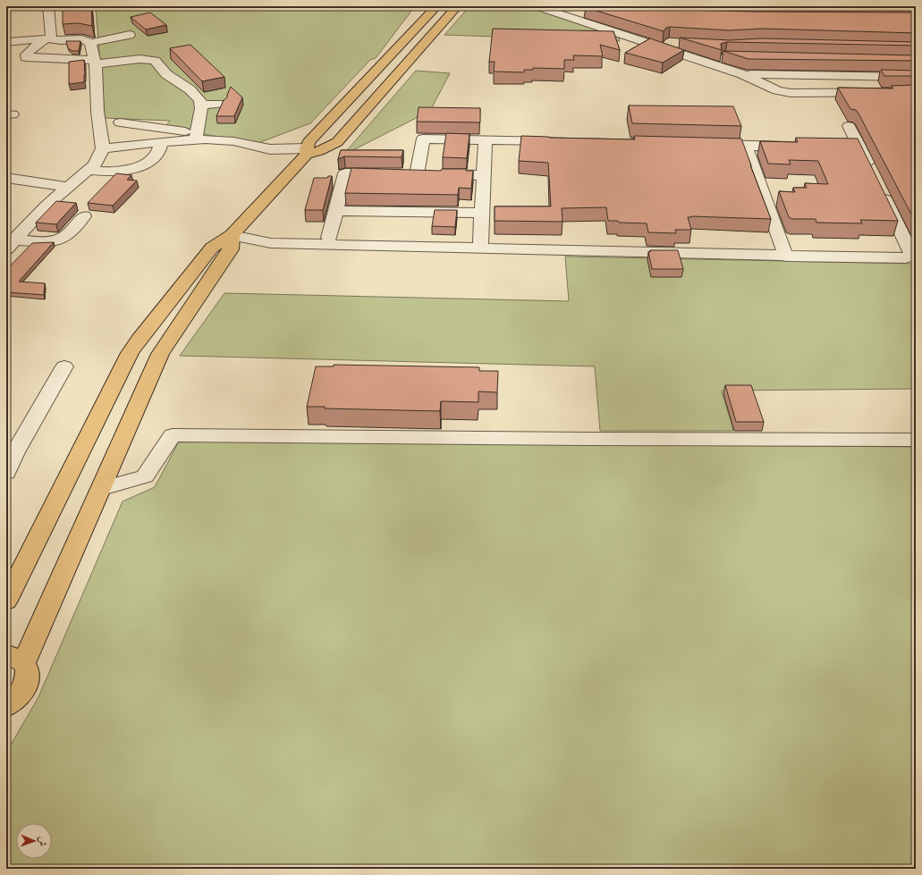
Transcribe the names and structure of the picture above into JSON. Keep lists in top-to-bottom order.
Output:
{
  "north": "right"
}
